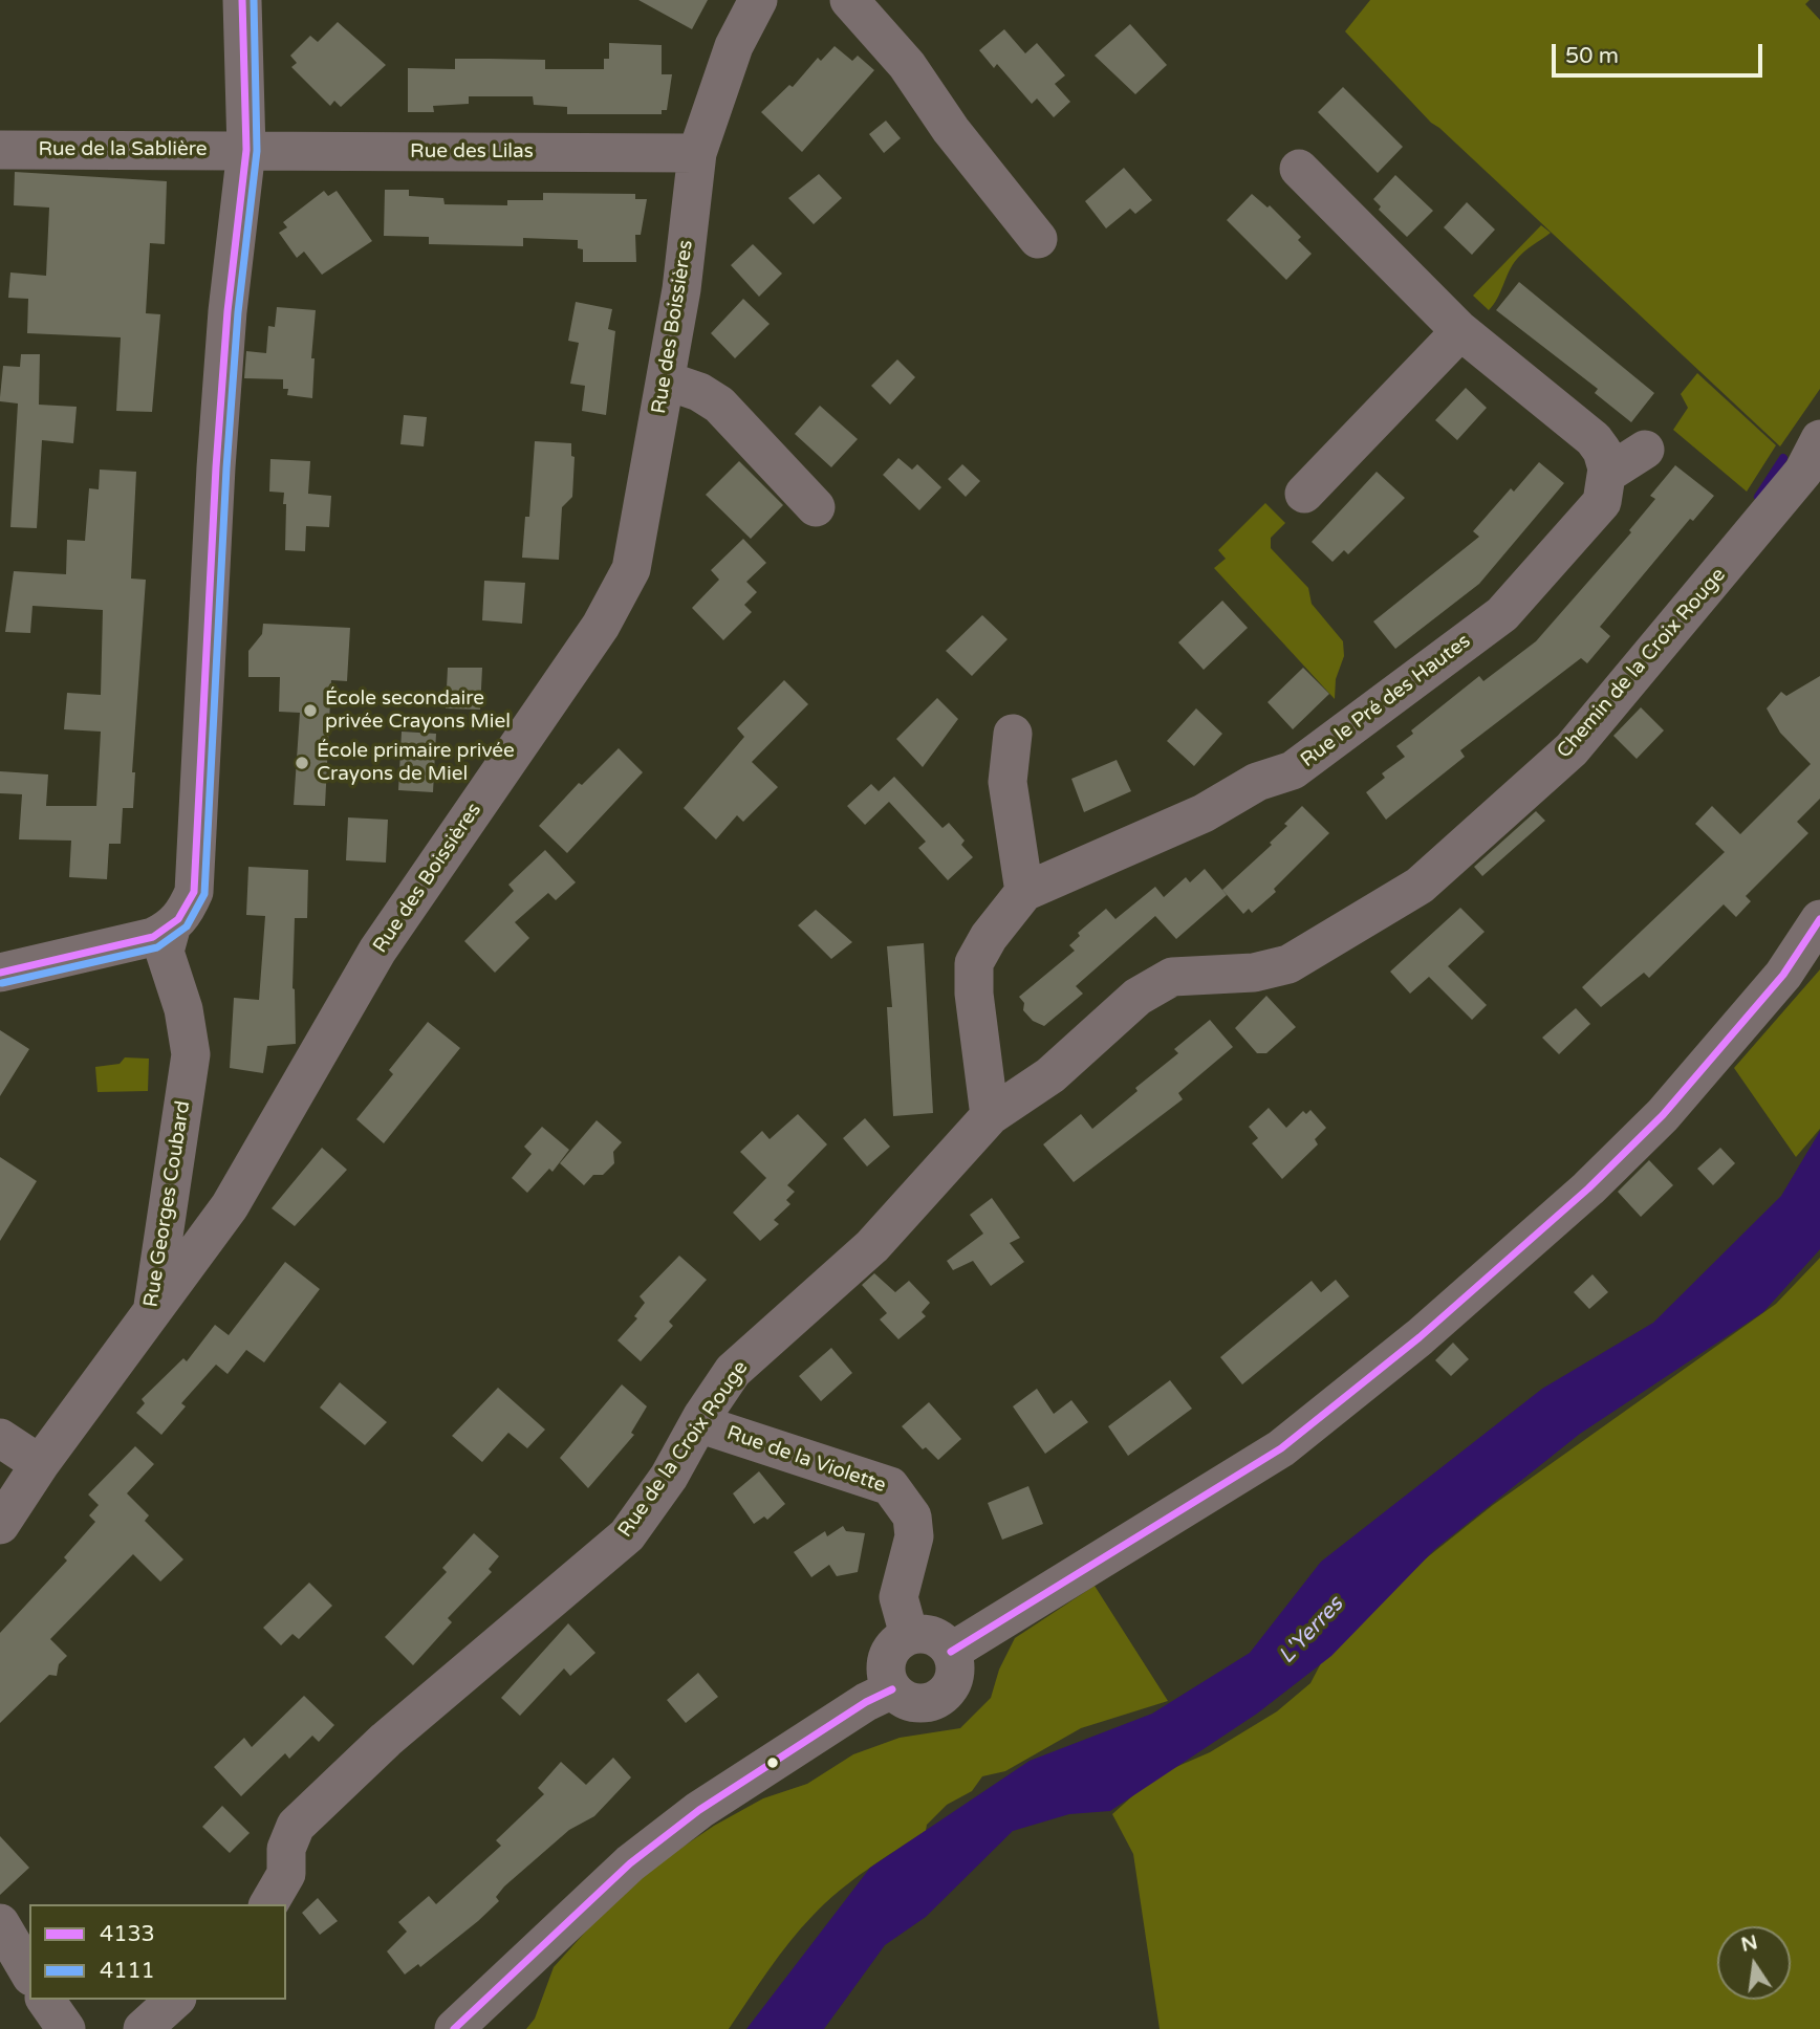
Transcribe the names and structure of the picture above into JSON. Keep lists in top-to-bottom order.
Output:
{
  "streets": {
    "street": [
      "Rue de la Sablière",
      "Rue des Lilas",
      "Rue des Boissières",
      "Chemin de la Croix Rouge",
      "Rue le Pré des Hautes",
      "Rue Georges Coubard",
      "Rue de la Croix Rouge",
      "Rue de la Violette"
    ]
  },
  "crossings": [
    ["Rue de la Sablière", "Rue des Lilas"],
    ["Rue des Lilas", "Rue des Boissières"],
    ["Rue des Boissières", "Rue Georges Coubard"],
    ["Chemin de la Croix Rouge", "Rue le Pré des Hautes"],
    ["Chemin de la Croix Rouge", "Rue de la Croix Rouge"],
    ["Rue le Pré des Hautes", "Rue de la Croix Rouge"],
    ["Rue de la Croix Rouge", "Rue de la Violette"]
  ],
  "water": ["L'Yerres"],
  "places": ["École secondaire privée Crayons Miel", "École primaire privée Crayons de Miel"],
  "lines": ["transit line 4133", "transit line 4111"],
  "legend": ["4133", "4111"],
  "scale_bar": "50 m",
  "north": "top"
}
